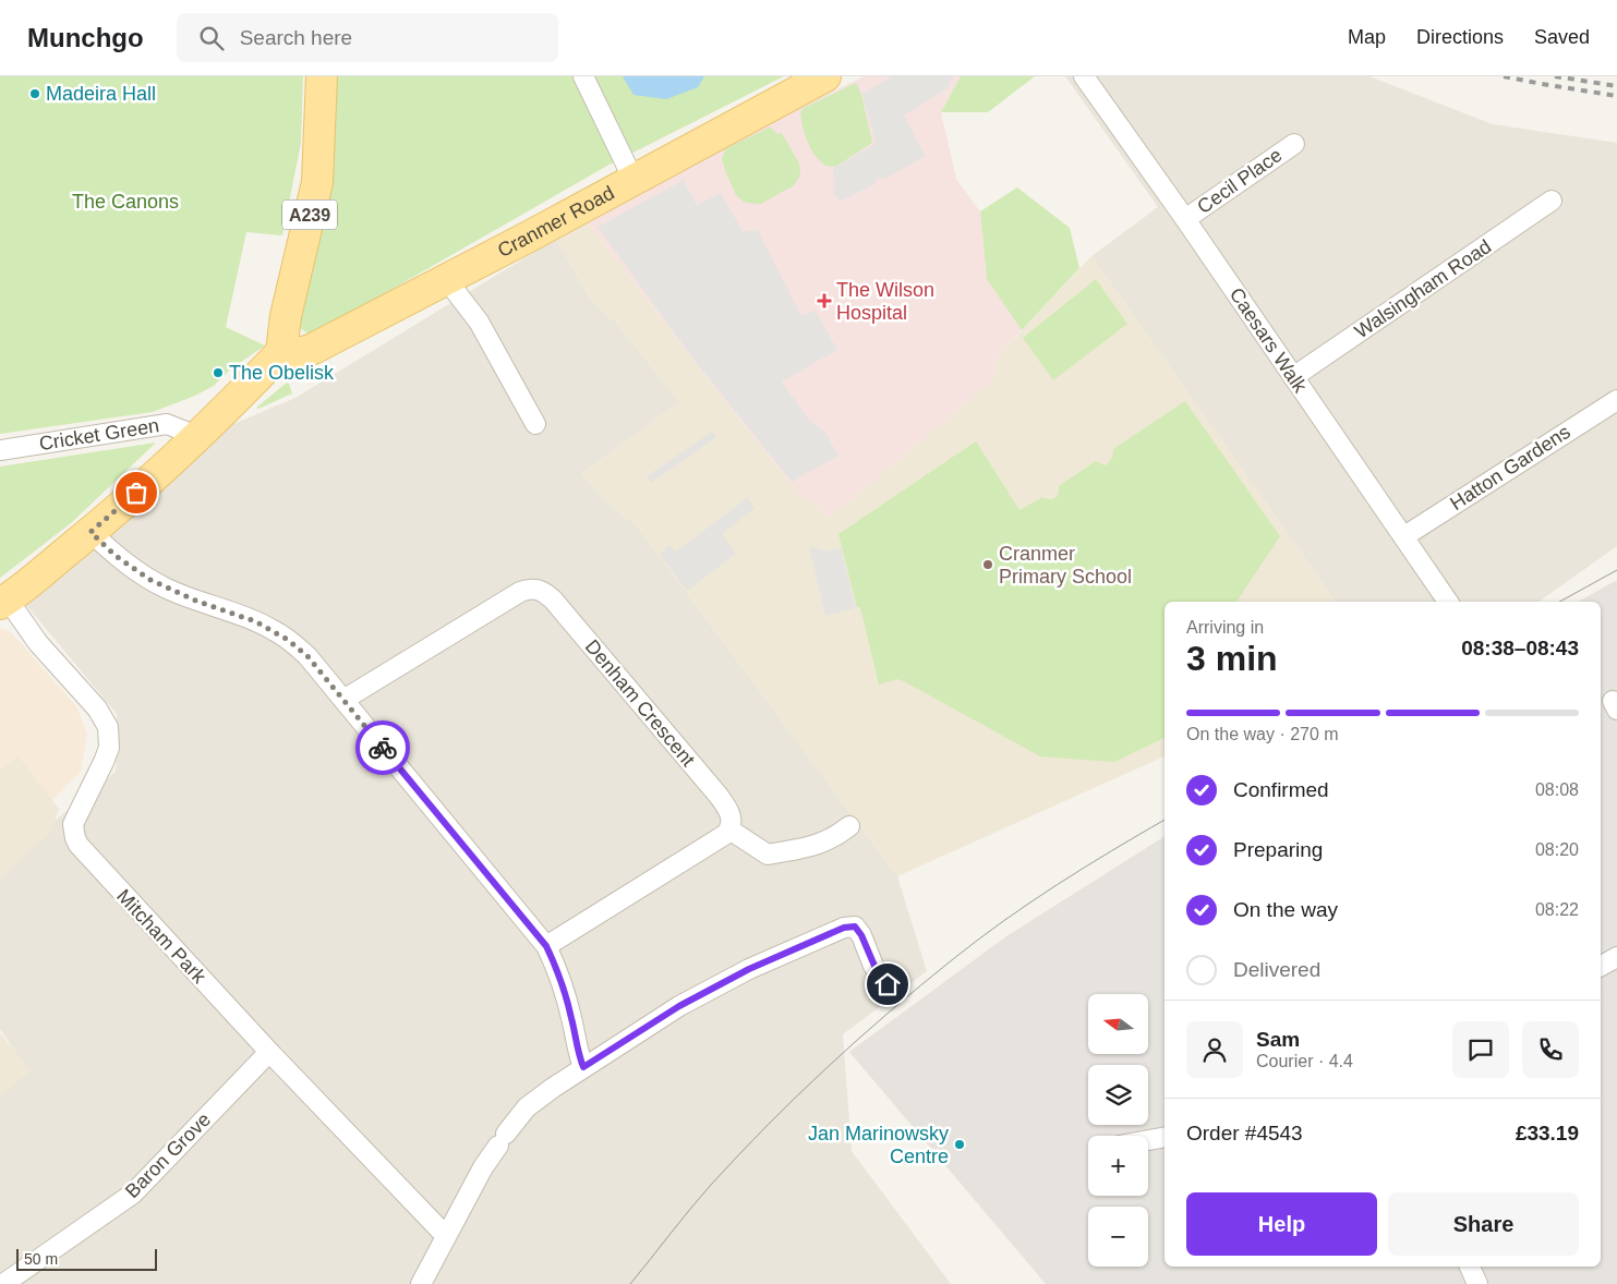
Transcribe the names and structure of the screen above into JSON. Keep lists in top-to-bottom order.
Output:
{
  "streets": {
    "main road": ["A239", "Cranmer Road", "Cricket Green"],
    "street": [
      "Cecil Place",
      "Walsingham Road",
      "Caesars Walk",
      "Hatton Gardens",
      "Denham Crescent",
      "Mitcham Park",
      "Baron Grove"
    ]
  },
  "crossings": [
    ["Cecil Place", "Caesars Walk"],
    ["A239", "Cranmer Road"],
    ["A239", "Cricket Green"],
    ["Cranmer Road", "Cricket Green"],
    ["Walsingham Road", "Caesars Walk"],
    ["Caesars Walk", "Hatton Gardens"],
    ["Cricket Green", "Mitcham Park"],
    ["Mitcham Park", "Baron Grove"]
  ],
  "parks": ["The Canons"],
  "places": {
    "other": [
      "Madeira Hall",
      "The Obelisk",
      "Cranmer Primary School",
      "Jan Marinowsky Centre"
    ],
    "health": ["The Wilson Hospital"]
  },
  "scale_bar": "50 m",
  "north": "left",
  "page": {
    "header": "Munchgo",
    "search": "Search here",
    "nav": ["Map", "Directions", "Saved"],
    "heading": ["3 min", "Arriving in", "08:38–08:43"],
    "panel": [
      "Sam",
      "Courier · 4.4",
      "Order #4543",
      "£33.19"
    ],
    "bar": "On the way · 270 m",
    "list": [
      ["Confirmed", "08:08"],
      ["Preparing", "08:20"],
      ["On the way", "08:22"],
      "Delivered"
    ],
    "map_buttons": ["+", "−"],
    "buttons": ["Help", "Share"],
    "scale": "50 m"
  }
}
